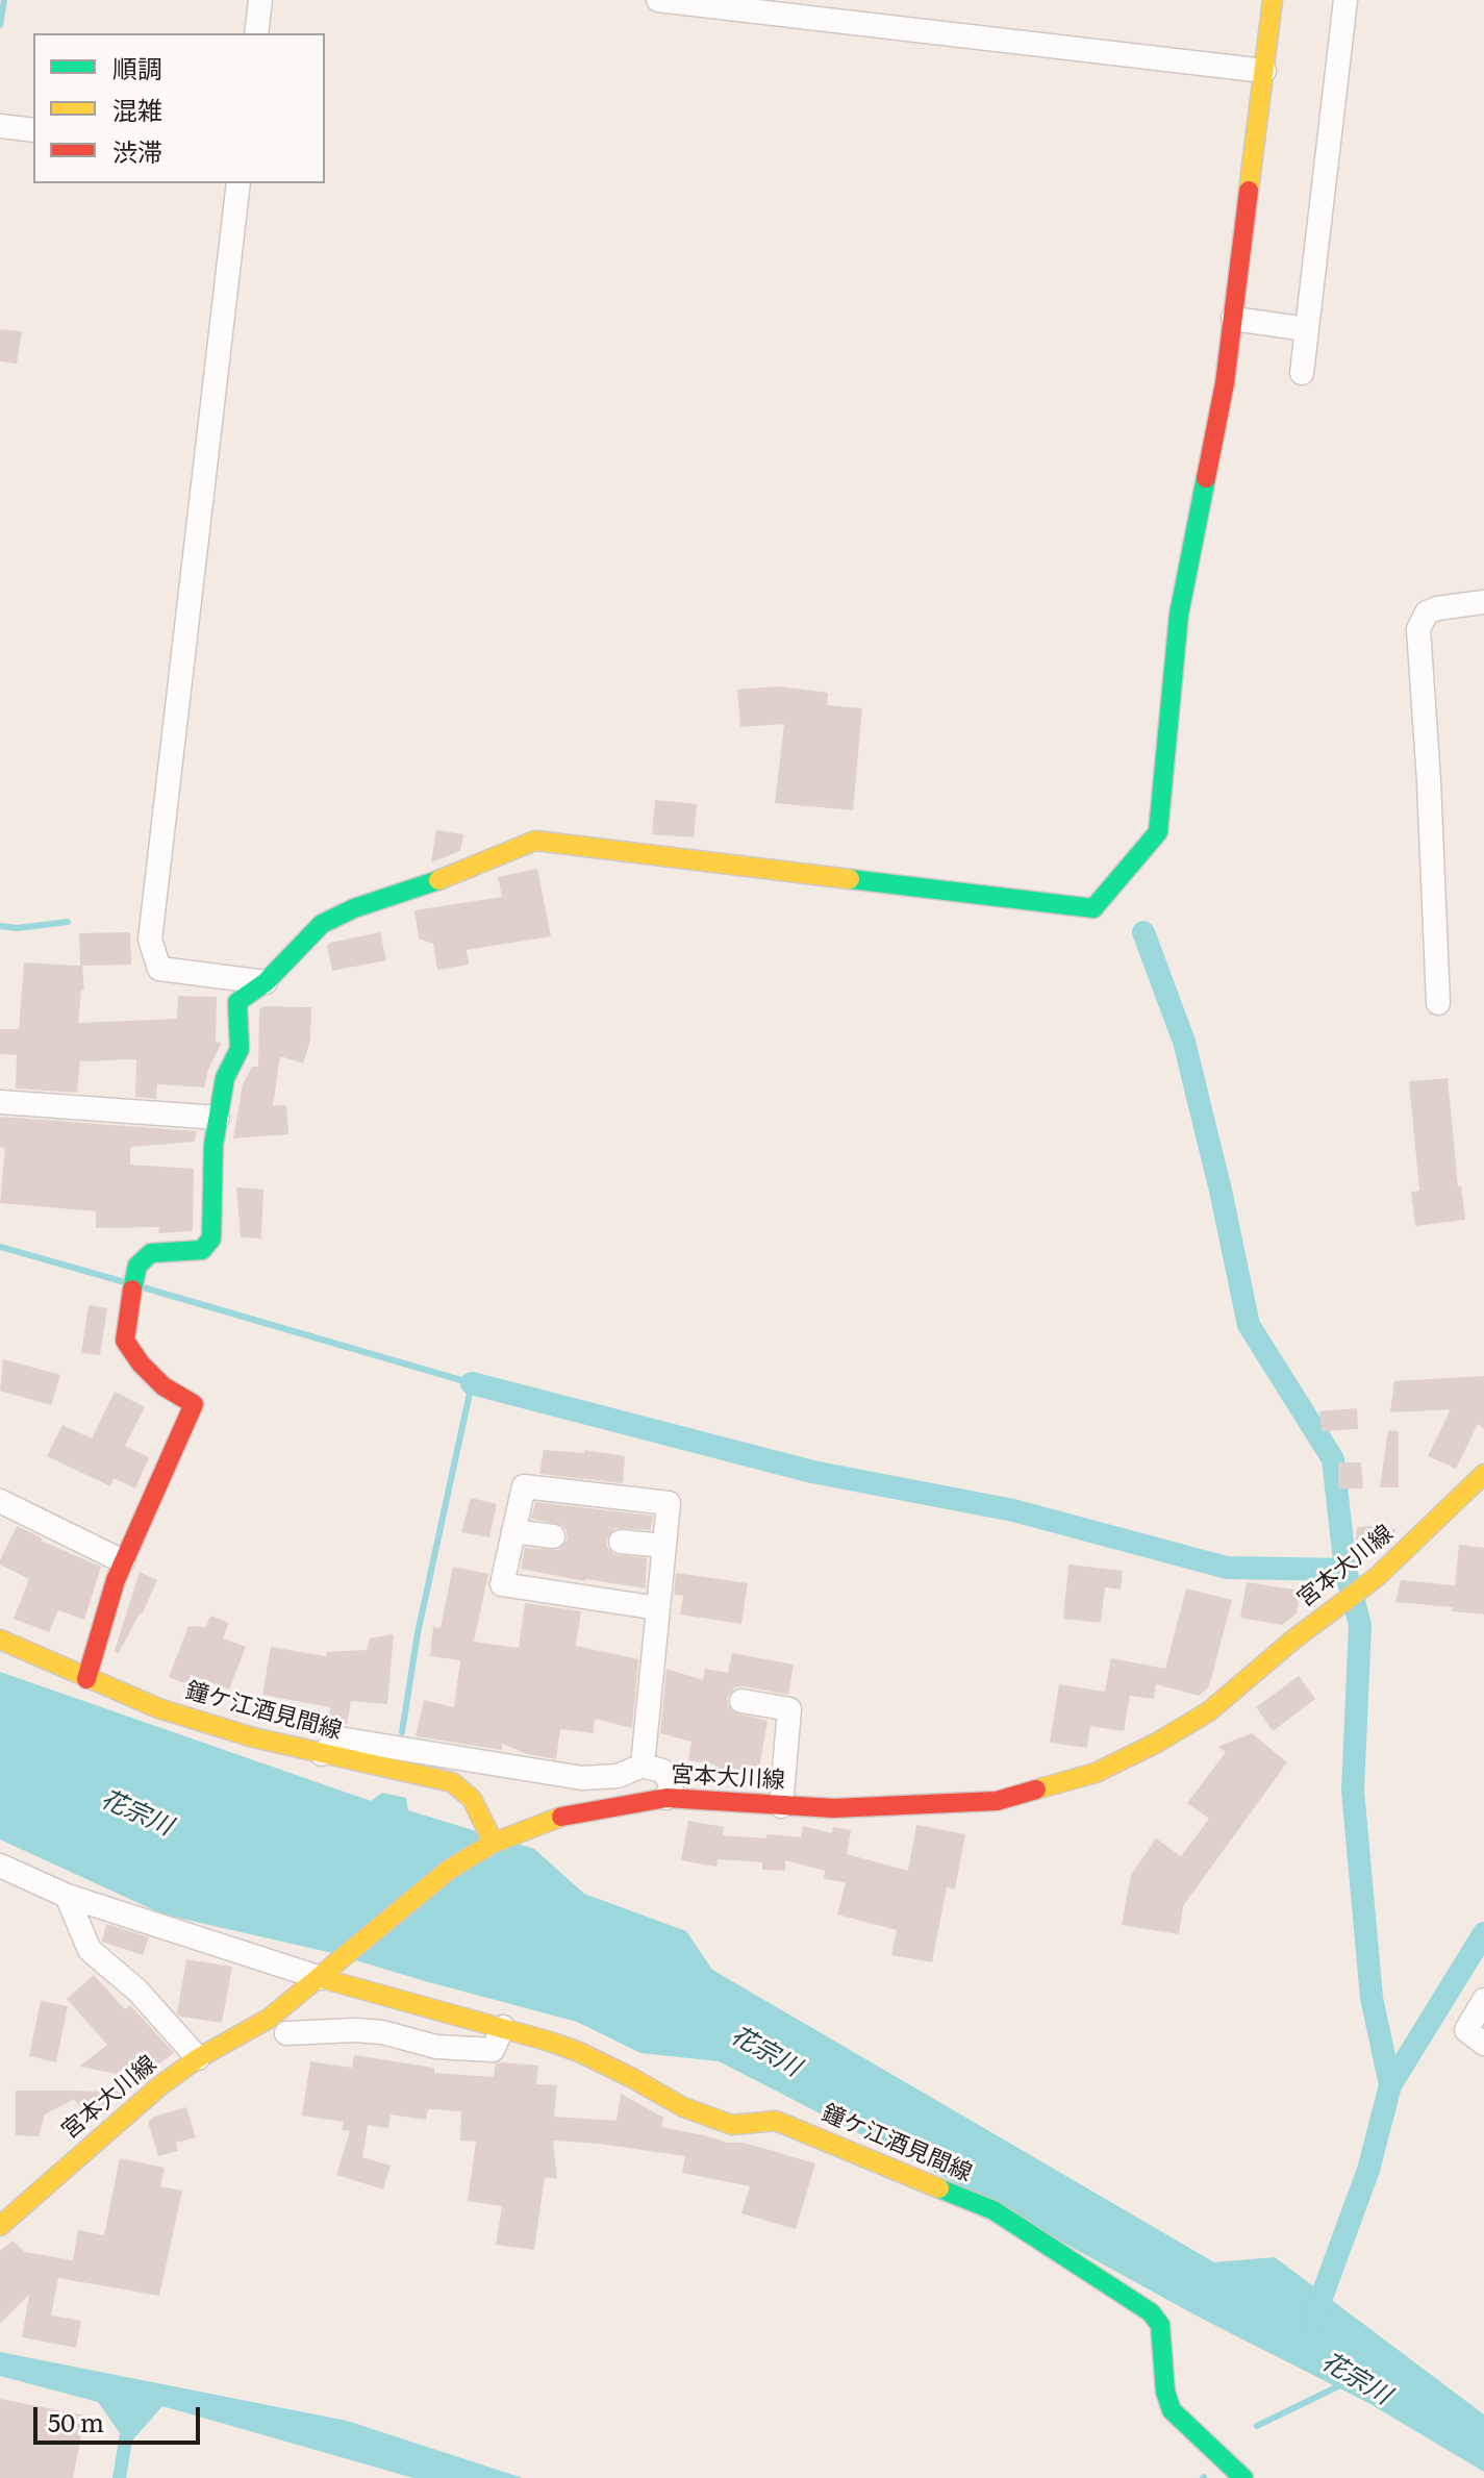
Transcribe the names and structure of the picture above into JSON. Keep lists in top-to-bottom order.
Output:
{
  "streets": {
    "main road": ["宮本大川線", "鐘ケ江酒見間線"]
  },
  "crossings": [
    ["宮本大川線", "鐘ケ江酒見間線"]
  ],
  "water": ["花宗川"],
  "legend": ["順調", "混雑", "渋滞"],
  "scale_bar": "50 m"
}
